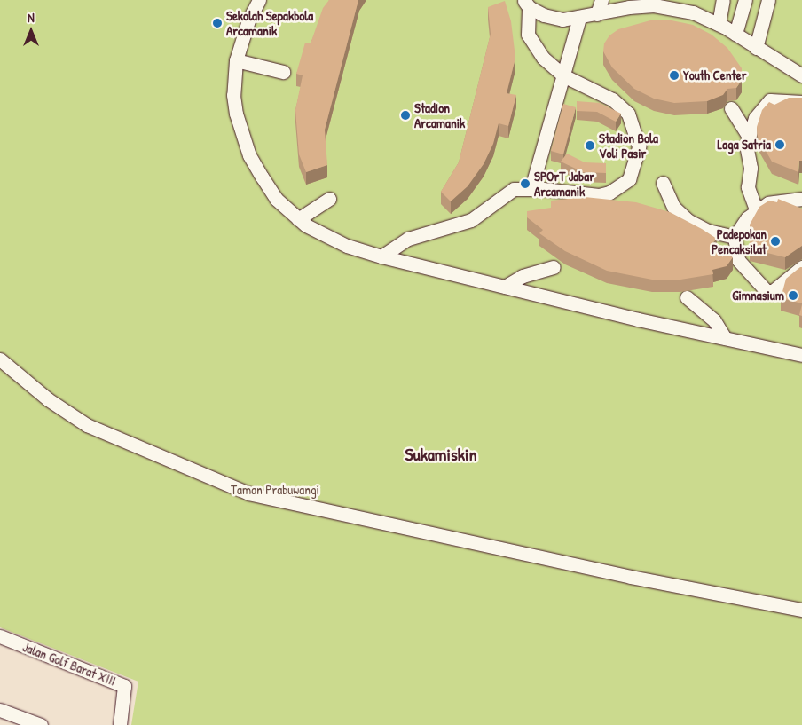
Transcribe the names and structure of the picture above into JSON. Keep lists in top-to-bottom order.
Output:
{
  "streets": {
    "street": ["Jalan Golf Barat XIII"]
  },
  "districts": ["Sukamiskin"],
  "parks": ["Taman Prabuwangi"],
  "places": [
    "Sekolah Sepakbola Arcamanik",
    "Youth Center",
    "Stadion Arcamanik",
    "Laga Satria",
    "Stadion Bola Voli Pasir",
    "SPOrT Jabar Arcamanik",
    "Padepokan Pencaksilat",
    "Gimnasium"
  ],
  "north": "top"
}
